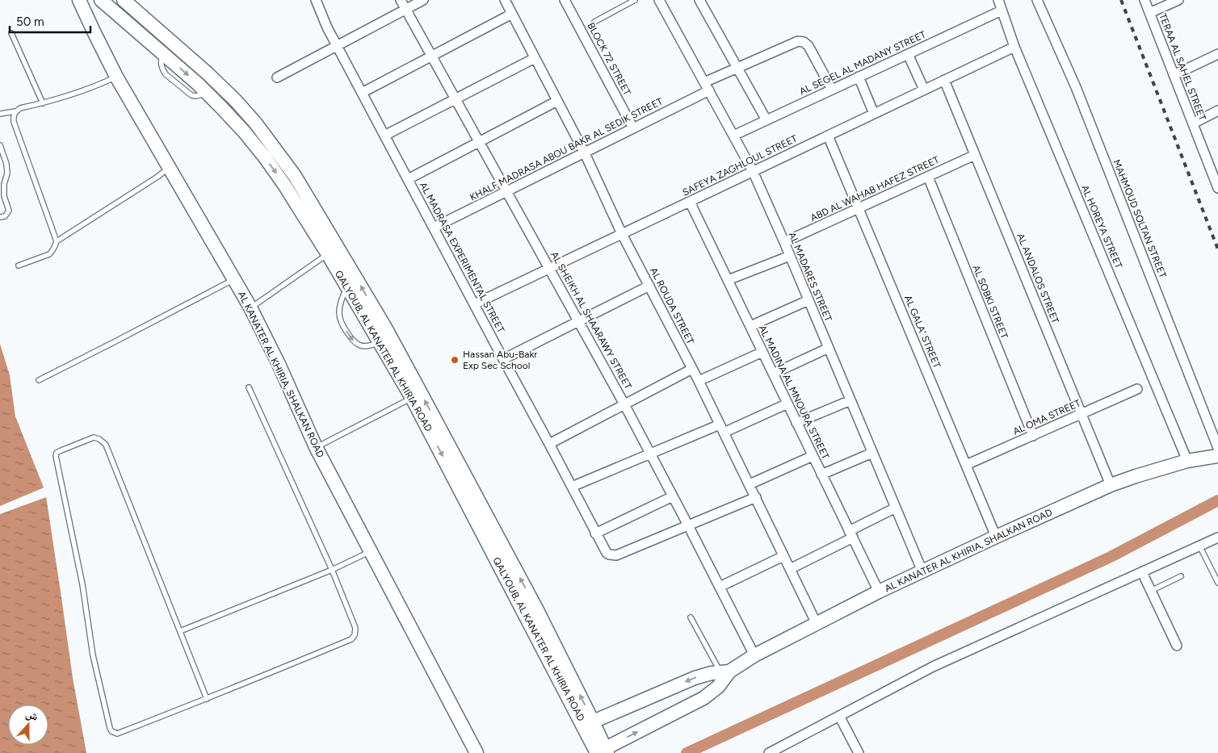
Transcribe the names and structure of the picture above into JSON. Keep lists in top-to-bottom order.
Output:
{
  "streets": {
    "main road": ["QALYOUB, AL KANATER AL KHIRIA ROAD", "AL KANATER AL KHIRIA, SHALKAN ROAD"],
    "street": [
      "BLOCK 72 STREET",
      "AL SEGEL AL MADANY STREET",
      "TERAA AL SAHEL STREET",
      "KHALF MADRASA ABOU BAKR AL SEDIK STREET",
      "SAFEYA ZAGHLOUL STREET",
      "ABD AL WAHAB HAFEZ STREET",
      "MAHMOUD SOLTAN STREET",
      "AL HOREYA STREET",
      "AL MADRASA EXPERIMENTAL STREET",
      "AL MADARES STREET",
      "AL ANDALOS STREET",
      "AL SOBKI STREET",
      "AL ROUDA STREET",
      "AL SHEIKH AL SHAARAWY STREET",
      "AL GALA' STREET",
      "AL MADINA AL MNOURA STREET",
      "AL OMA STREET"
    ]
  },
  "crossings": [
    ["BLOCK 72 STREET", "KHALF MADRASA ABOU BAKR AL SEDIK STREET"],
    ["AL SEGEL AL MADANY STREET", "KHALF MADRASA ABOU BAKR AL SEDIK STREET"],
    ["AL SEGEL AL MADANY STREET", "AL HOREYA STREET"],
    ["AL SEGEL AL MADANY STREET", "AL MADARES STREET"],
    ["KHALF MADRASA ABOU BAKR AL SEDIK STREET", "AL MADRASA EXPERIMENTAL STREET"],
    ["KHALF MADRASA ABOU BAKR AL SEDIK STREET", "AL MADARES STREET"],
    ["KHALF MADRASA ABOU BAKR AL SEDIK STREET", "AL ROUDA STREET"],
    ["KHALF MADRASA ABOU BAKR AL SEDIK STREET", "AL SHEIKH AL SHAARAWY STREET"],
    ["SAFEYA ZAGHLOUL STREET", "AL HOREYA STREET"],
    ["SAFEYA ZAGHLOUL STREET", "AL MADRASA EXPERIMENTAL STREET"],
    ["SAFEYA ZAGHLOUL STREET", "AL MADARES STREET"],
    ["SAFEYA ZAGHLOUL STREET", "AL ANDALOS STREET"],
    ["SAFEYA ZAGHLOUL STREET", "AL ROUDA STREET"],
    ["SAFEYA ZAGHLOUL STREET", "AL SHEIKH AL SHAARAWY STREET"],
    ["SAFEYA ZAGHLOUL STREET", "AL GALA' STREET"],
    ["SAFEYA ZAGHLOUL STREET", "AL MADINA AL MNOURA STREET"],
    ["ABD AL WAHAB HAFEZ STREET", "AL MADARES STREET"],
    ["ABD AL WAHAB HAFEZ STREET", "AL ANDALOS STREET"],
    ["ABD AL WAHAB HAFEZ STREET", "AL SOBKI STREET"],
    ["ABD AL WAHAB HAFEZ STREET", "AL GALA' STREET"],
    ["AL HOREYA STREET", "AL KANATER AL KHIRIA, SHALKAN ROAD"],
    ["AL MADRASA EXPERIMENTAL STREET", "AL ROUDA STREET"],
    ["AL MADRASA EXPERIMENTAL STREET", "AL SHEIKH AL SHAARAWY STREET"],
    ["AL MADARES STREET", "AL KANATER AL KHIRIA, SHALKAN ROAD"],
    ["AL ANDALOS STREET", "AL KANATER AL KHIRIA, SHALKAN ROAD"],
    ["AL ANDALOS STREET", "AL OMA STREET"],
    ["AL SOBKI STREET", "AL OMA STREET"],
    ["AL ROUDA STREET", "AL KANATER AL KHIRIA, SHALKAN ROAD"],
    ["AL SHEIKH AL SHAARAWY STREET", "AL KANATER AL KHIRIA, SHALKAN ROAD"],
    ["AL GALA' STREET", "AL KANATER AL KHIRIA, SHALKAN ROAD"],
    ["AL GALA' STREET", "AL OMA STREET"],
    ["QALYOUB, AL KANATER AL KHIRIA ROAD", "AL KANATER AL KHIRIA, SHALKAN ROAD"],
    ["AL KANATER AL KHIRIA, SHALKAN ROAD", "AL MADINA AL MNOURA STREET"]
  ],
  "places": ["Hassan Abu-Bakr Exp Sec School"],
  "scale_bar": "50 m",
  "north": "top"
}
